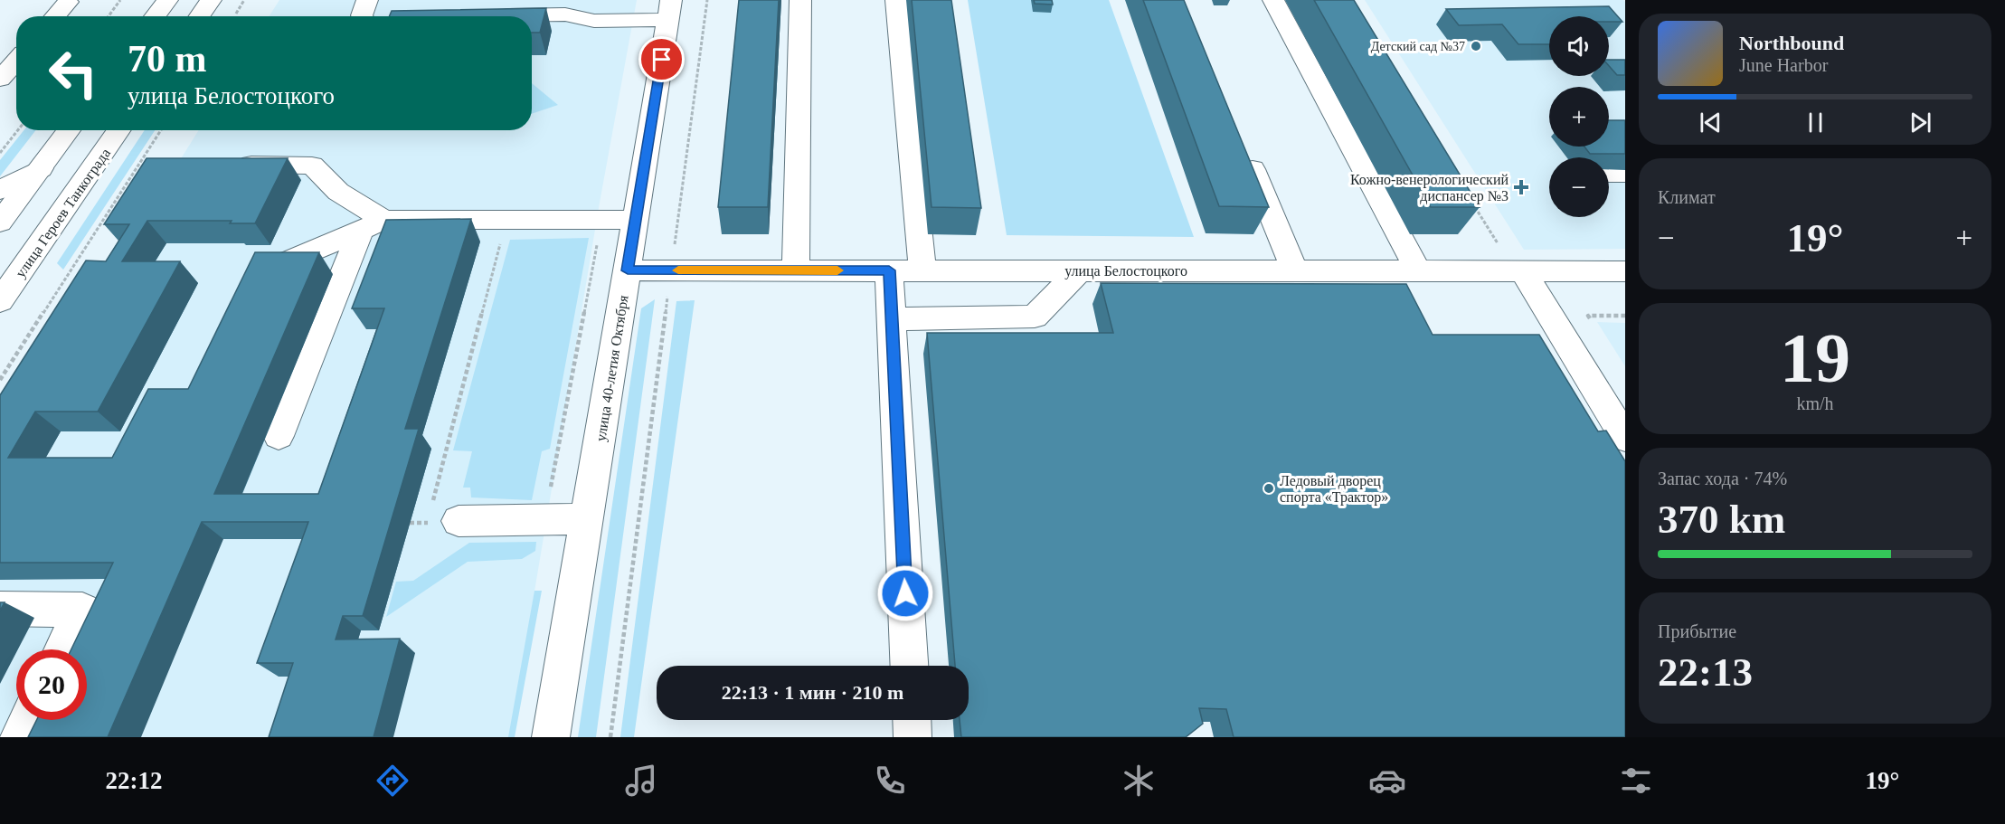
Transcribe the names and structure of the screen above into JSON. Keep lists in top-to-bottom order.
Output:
{
  "streets": {
    "street": ["улица Героев Танкограда", "улица Белостоцкого", "улица 40-летия Октября"]
  },
  "crossings": [
    ["улица Белостоцкого", "улица 40-летия Октября"]
  ],
  "places": {
    "other": ["Детский сад №37", "Ледовый дворец спорта «Трактор»"],
    "health": ["Кожно-венерологический диспансер №3"]
  },
  "page": {
    "map_buttons": ["+", "−"],
    "turn": ["70 m", "улица Белостоцкого"],
    "song": ["Northbound", "June Harbor"],
    "tile": [
      "Климат",
      ["19", "km/h"],
      ["Запас хода · 74%", "370 km"],
      ["Прибытие", "22:13"]
    ],
    "heat": ["−", "19°", "+"],
    "limit": "20",
    "trip": "22:13 · 1 мин · 210 m",
    "tabs": ["22:12", "19°"]
  }
}
